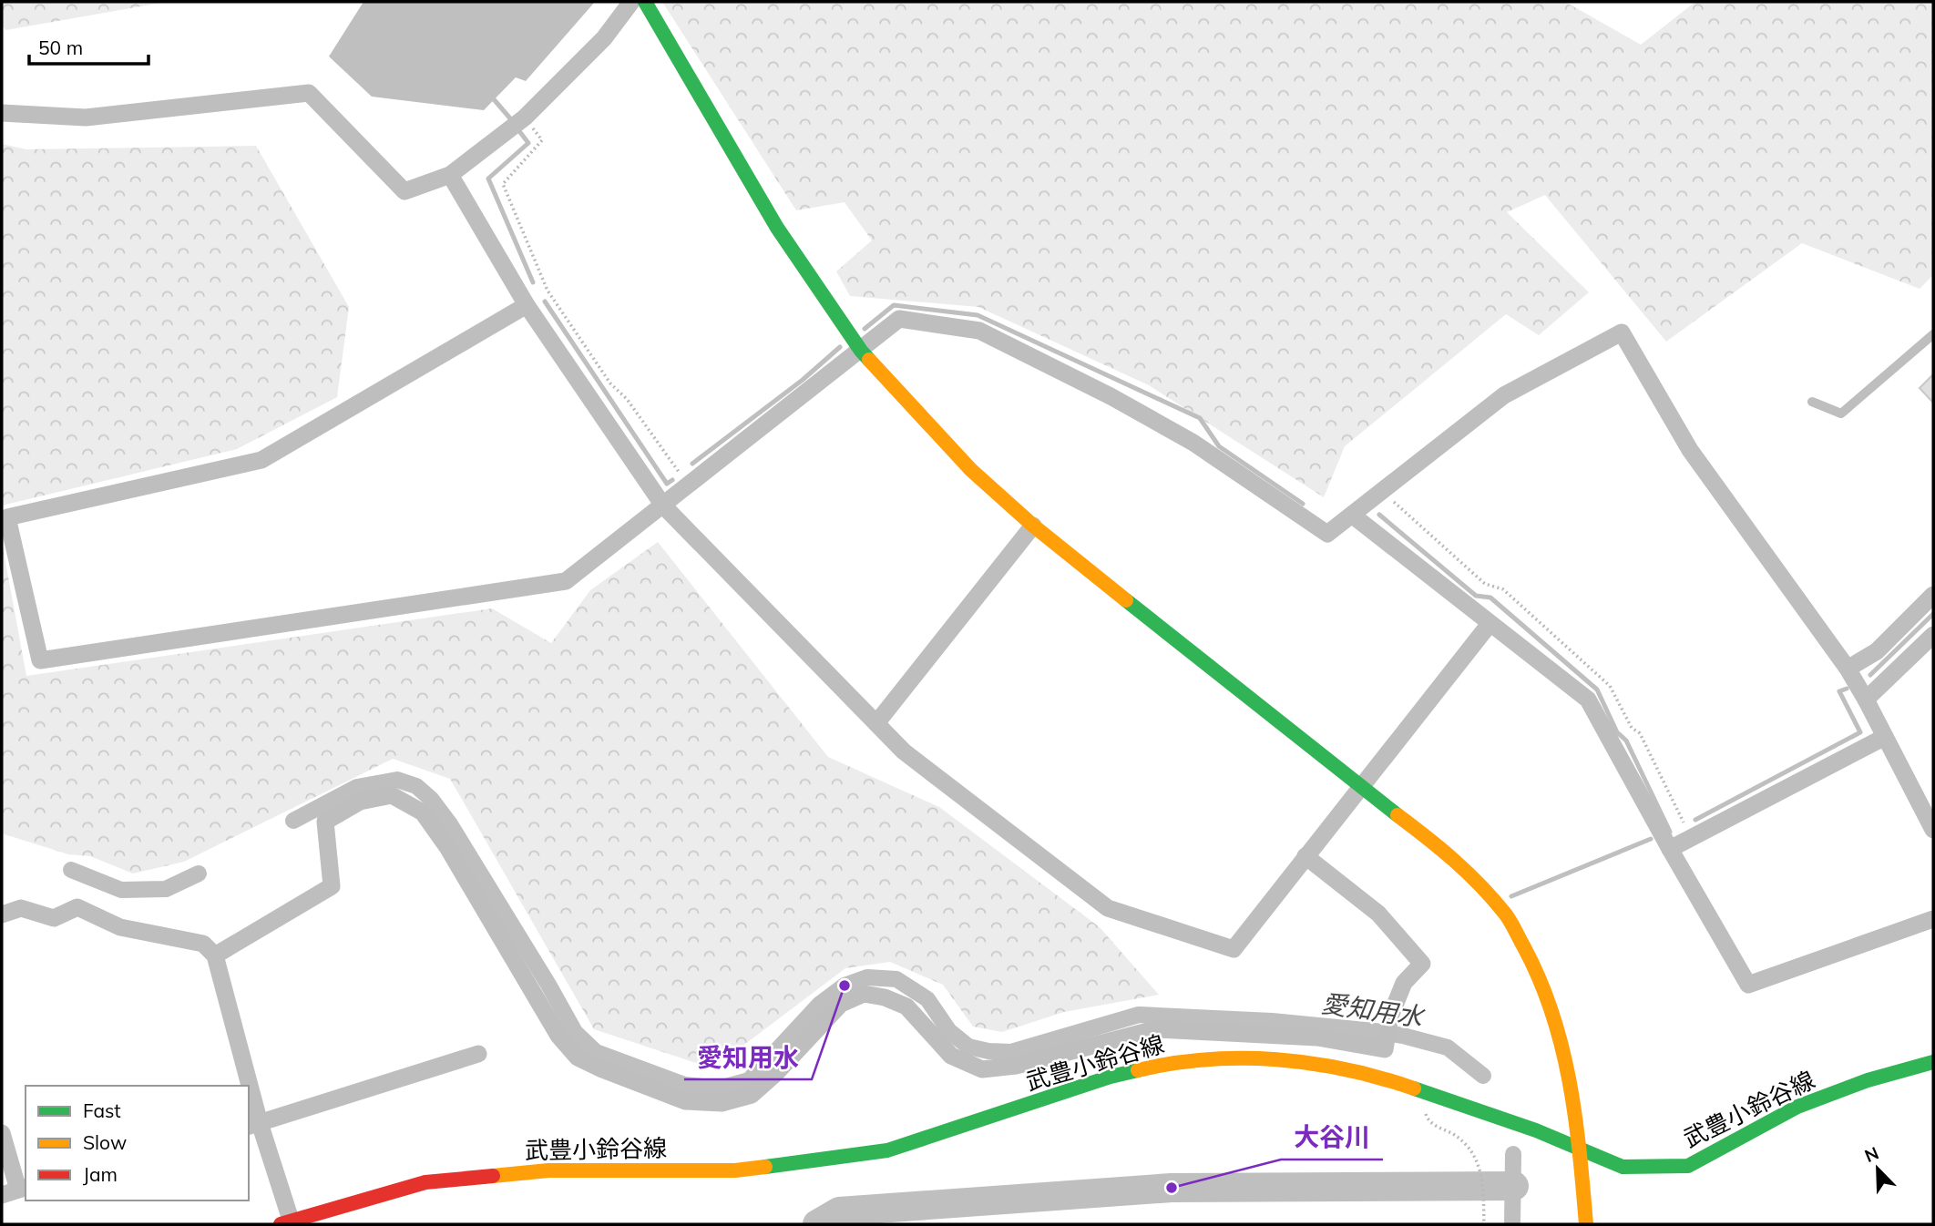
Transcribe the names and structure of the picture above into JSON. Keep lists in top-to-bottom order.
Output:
{
  "streets": {
    "main road": ["武豊小鈴谷線"]
  },
  "water": ["愛知用水"],
  "places": ["愛知用水", "大谷川"],
  "legend": ["Fast", "Slow", "Jam"],
  "scale_bar": "50 m",
  "north": "top left"
}
